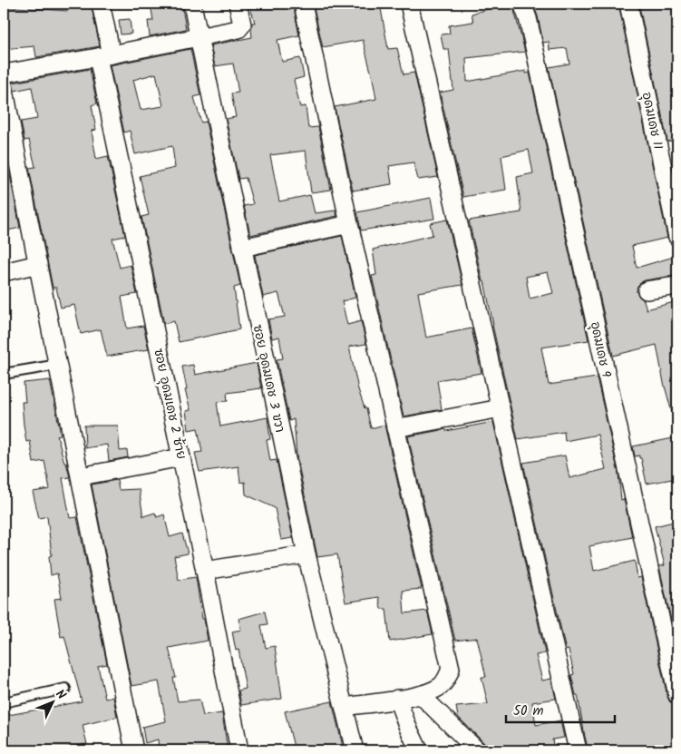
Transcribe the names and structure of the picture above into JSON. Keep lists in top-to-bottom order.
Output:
{
  "streets": {
    "street": [
      "อุดมเดช 11",
      "อุดมเดช 9",
      "ซอย อุดมเดช 3 ขวา",
      "ซอย อุดมเดช 2 ซ้าย"
    ]
  },
  "scale_bar": "50 m",
  "north": "top right"
}
